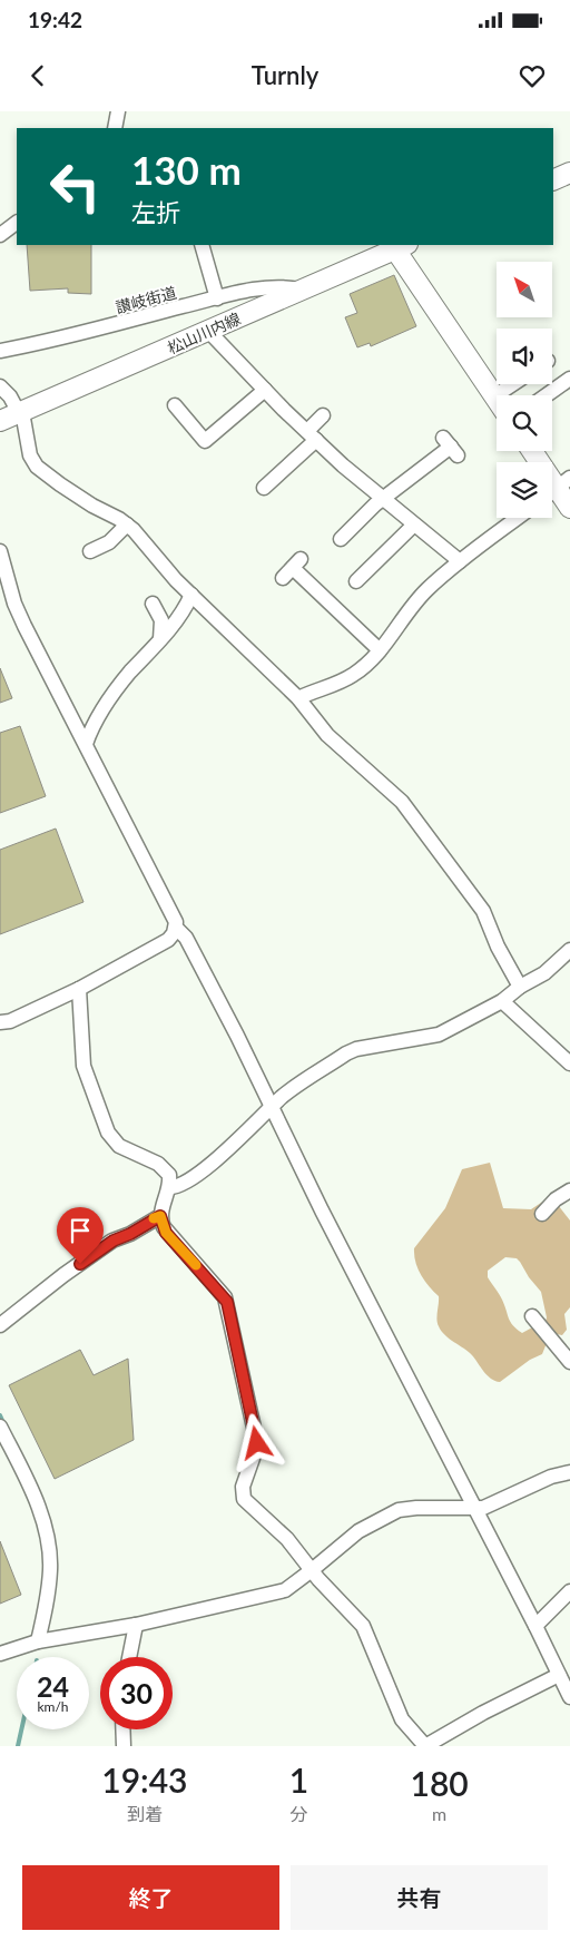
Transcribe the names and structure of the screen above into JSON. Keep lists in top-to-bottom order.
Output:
{
  "streets": {
    "main road": ["松山川内線"],
    "street": ["讃岐街道"]
  },
  "crossings": [
    ["讃岐街道", "松山川内線"]
  ],
  "north": "top left",
  "page": {
    "status": "19:42",
    "header": "Turnly",
    "turn": ["130 m", "左折"],
    "speed": "24 km/h",
    "limit": "30",
    "eta": [
      "19:43",
      "到着",
      "1",
      "分",
      "180",
      "m"
    ],
    "buttons": ["終了", "共有"]
  }
}
